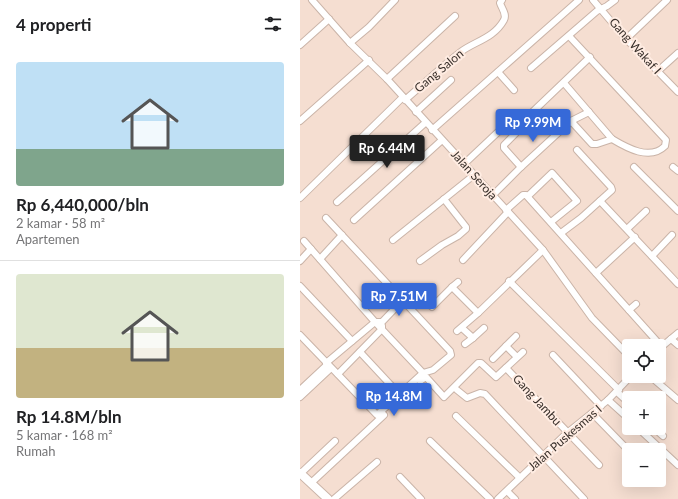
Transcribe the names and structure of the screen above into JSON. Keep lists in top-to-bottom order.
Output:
{
  "streets": {
    "street": [
      "Gang Wakaf I",
      "Gang Salon",
      "Jalan Seroja",
      "Gang Jambu",
      "Jalan Puskesmas I"
    ]
  },
  "crossings": [
    ["Gang Salon", "Jalan Seroja"],
    ["Gang Jambu", "Jalan Puskesmas I"]
  ],
  "page": {
    "heading": "4 properti",
    "list": [
      {
        "name": "Rp 6,440,000/bln",
        "note": "2 kamar · 58 m² · Apartemen"
      },
      {
        "name": "Rp 14.8M/bln",
        "note": "5 kamar · 168 m² · Rumah"
      }
    ],
    "price": [
      "Rp 9.99M",
      "Rp 6.44M",
      "Rp 7.51M",
      "Rp 14.8M"
    ],
    "map_buttons": ["+", "−"]
  }
}
